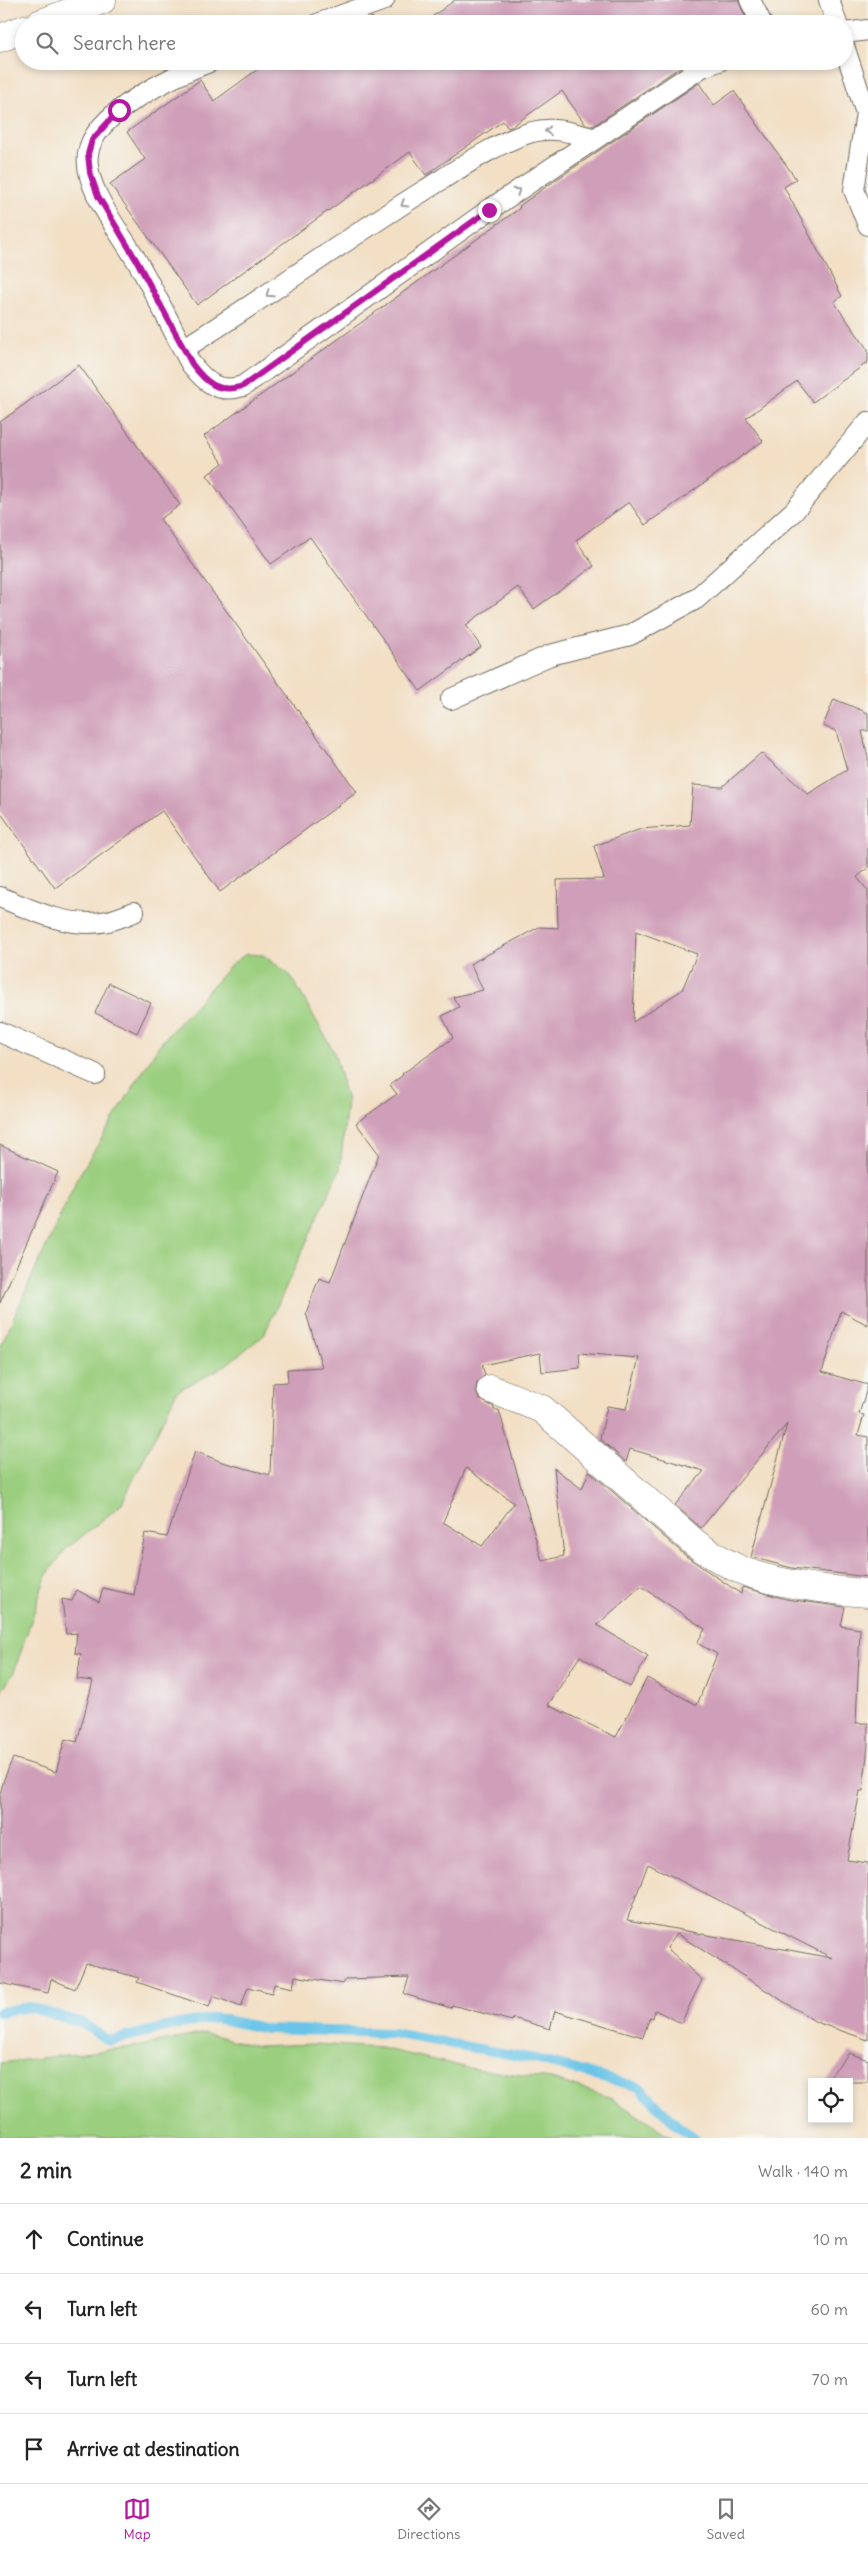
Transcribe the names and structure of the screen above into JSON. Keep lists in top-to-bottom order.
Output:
{
  "page": {
    "search": "Search here",
    "heading": ["2 min", "Walk · 140 m"],
    "list": [
      ["Continue", "10 m"],
      ["Turn left", "60 m"],
      ["Turn left", "70 m"],
      "Arrive at destination"
    ],
    "nav": ["Map", "Directions", "Saved"]
  }
}
